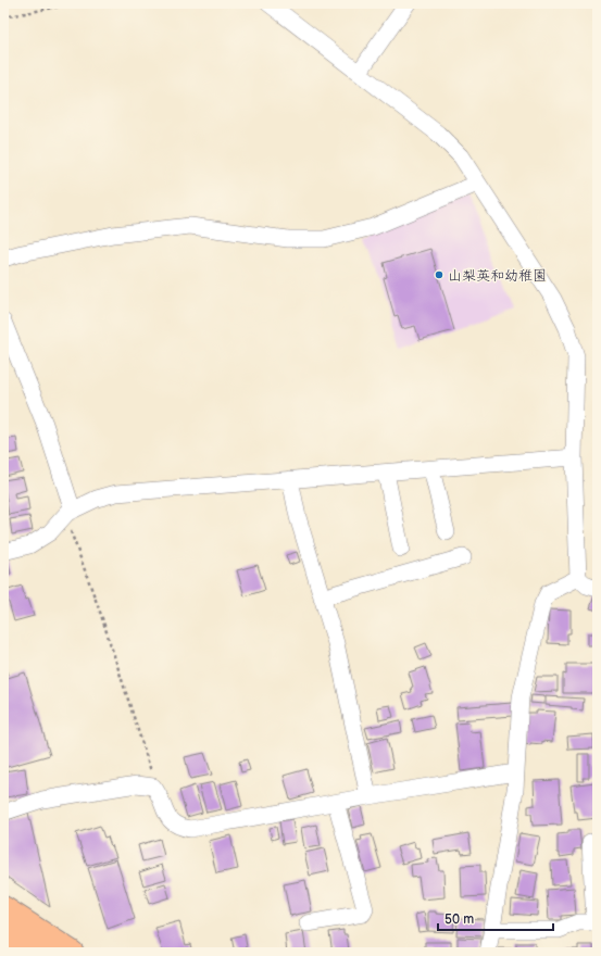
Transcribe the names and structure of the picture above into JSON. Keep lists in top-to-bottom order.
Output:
{
  "places": ["山梨英和幼稚園"],
  "scale_bar": "50 m"
}
